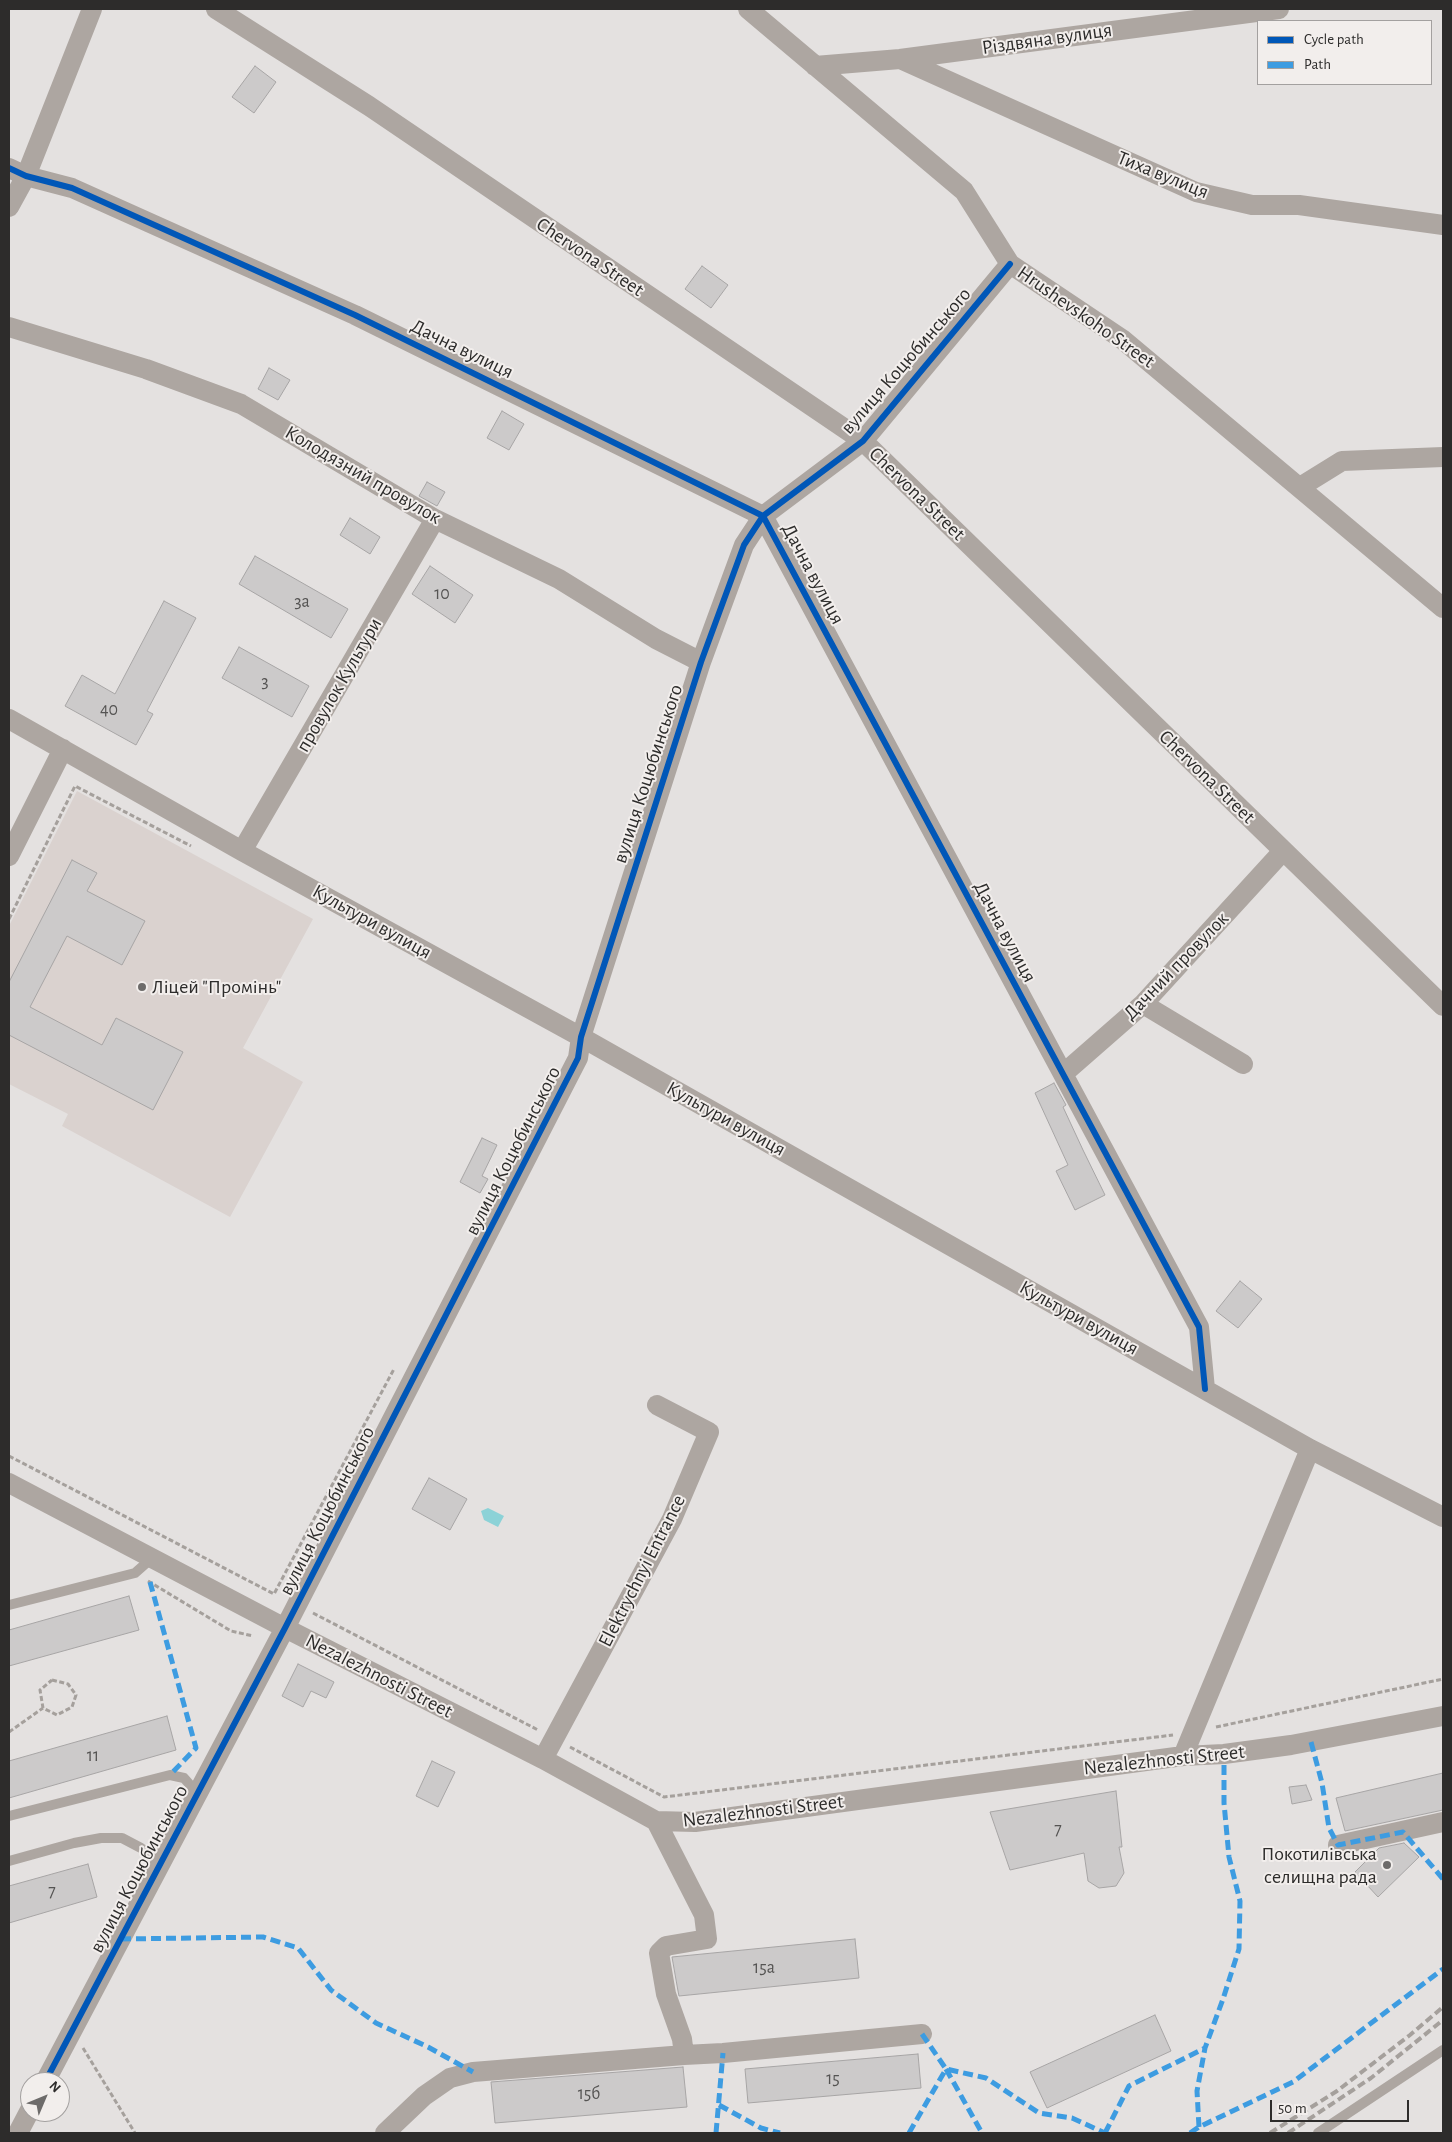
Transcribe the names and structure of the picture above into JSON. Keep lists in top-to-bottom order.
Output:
{
  "streets": {
    "street": [
      "Різдвяна вулиця",
      "Тиха вулиця",
      "Chervona Street",
      "Hrushevskoho Street",
      "Дачна вулиця",
      "вулиця Коцюбинського",
      "Колодязний провулок",
      "провулок Культури",
      "Культури вулиця",
      "Дачний провулок",
      "Elektrychnyi Entrance",
      "Nezalezhnosti Street"
    ]
  },
  "crossings": [
    ["Різдвяна вулиця", "Тиха вулиця"],
    ["Різдвяна вулиця", "Hrushevskoho Street"],
    ["Chervona Street", "вулиця Коцюбинського"],
    ["Chervona Street", "Дачний провулок"],
    ["Hrushevskoho Street", "вулиця Коцюбинського"],
    ["Дачна вулиця", "вулиця Коцюбинського"],
    ["Дачна вулиця", "Культури вулиця"],
    ["Дачна вулиця", "Дачний провулок"],
    ["вулиця Коцюбинського", "Колодязний провулок"],
    ["вулиця Коцюбинського", "Культури вулиця"],
    ["вулиця Коцюбинського", "Nezalezhnosti Street"],
    ["Колодязний провулок", "провулок Культури"],
    ["провулок Культури", "Культури вулиця"],
    ["Elektrychnyi Entrance", "Nezalezhnosti Street"]
  ],
  "places": ["Ліцей \"Промінь\"", "Покотилівська селищна рада"],
  "house_numbers": [
    "10",
    "3а",
    "3",
    "40",
    "11",
    "7",
    "7",
    "15а",
    "15",
    "15б"
  ],
  "legend": ["Cycle path", "Path"],
  "scale_bar": "50 m",
  "north": "top right"
}
